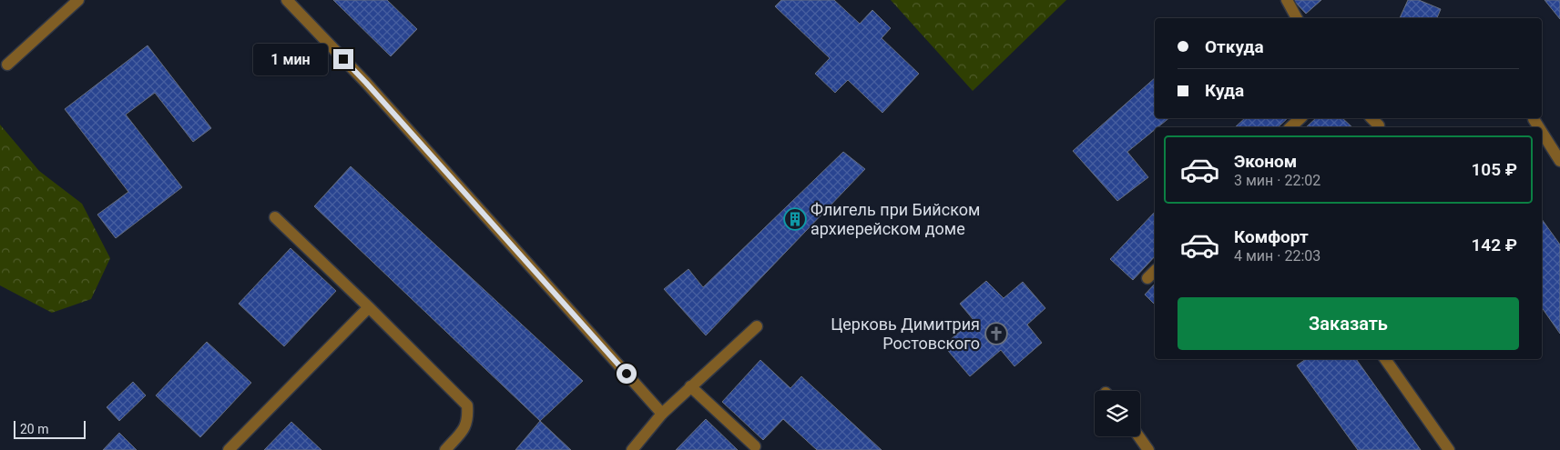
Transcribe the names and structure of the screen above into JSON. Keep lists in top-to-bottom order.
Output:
{
  "places": {
    "building": ["Флигель при Бийском архиерейском доме"],
    "church": ["Церковь Димитрия Ростовского"]
  },
  "scale_bar": "20 m",
  "page": {
    "banner": ["Откуда", "Куда"],
    "bubble": "1 мин",
    "list": [
      {
        "name": "Эконом",
        "note": "3 мин · 22:02",
        "value": "105 ₽"
      },
      {
        "name": "Комфорт",
        "note": "4 мин · 22:03",
        "value": "142 ₽"
      }
    ],
    "buttons": "Заказать",
    "scale": "20 m"
  }
}
